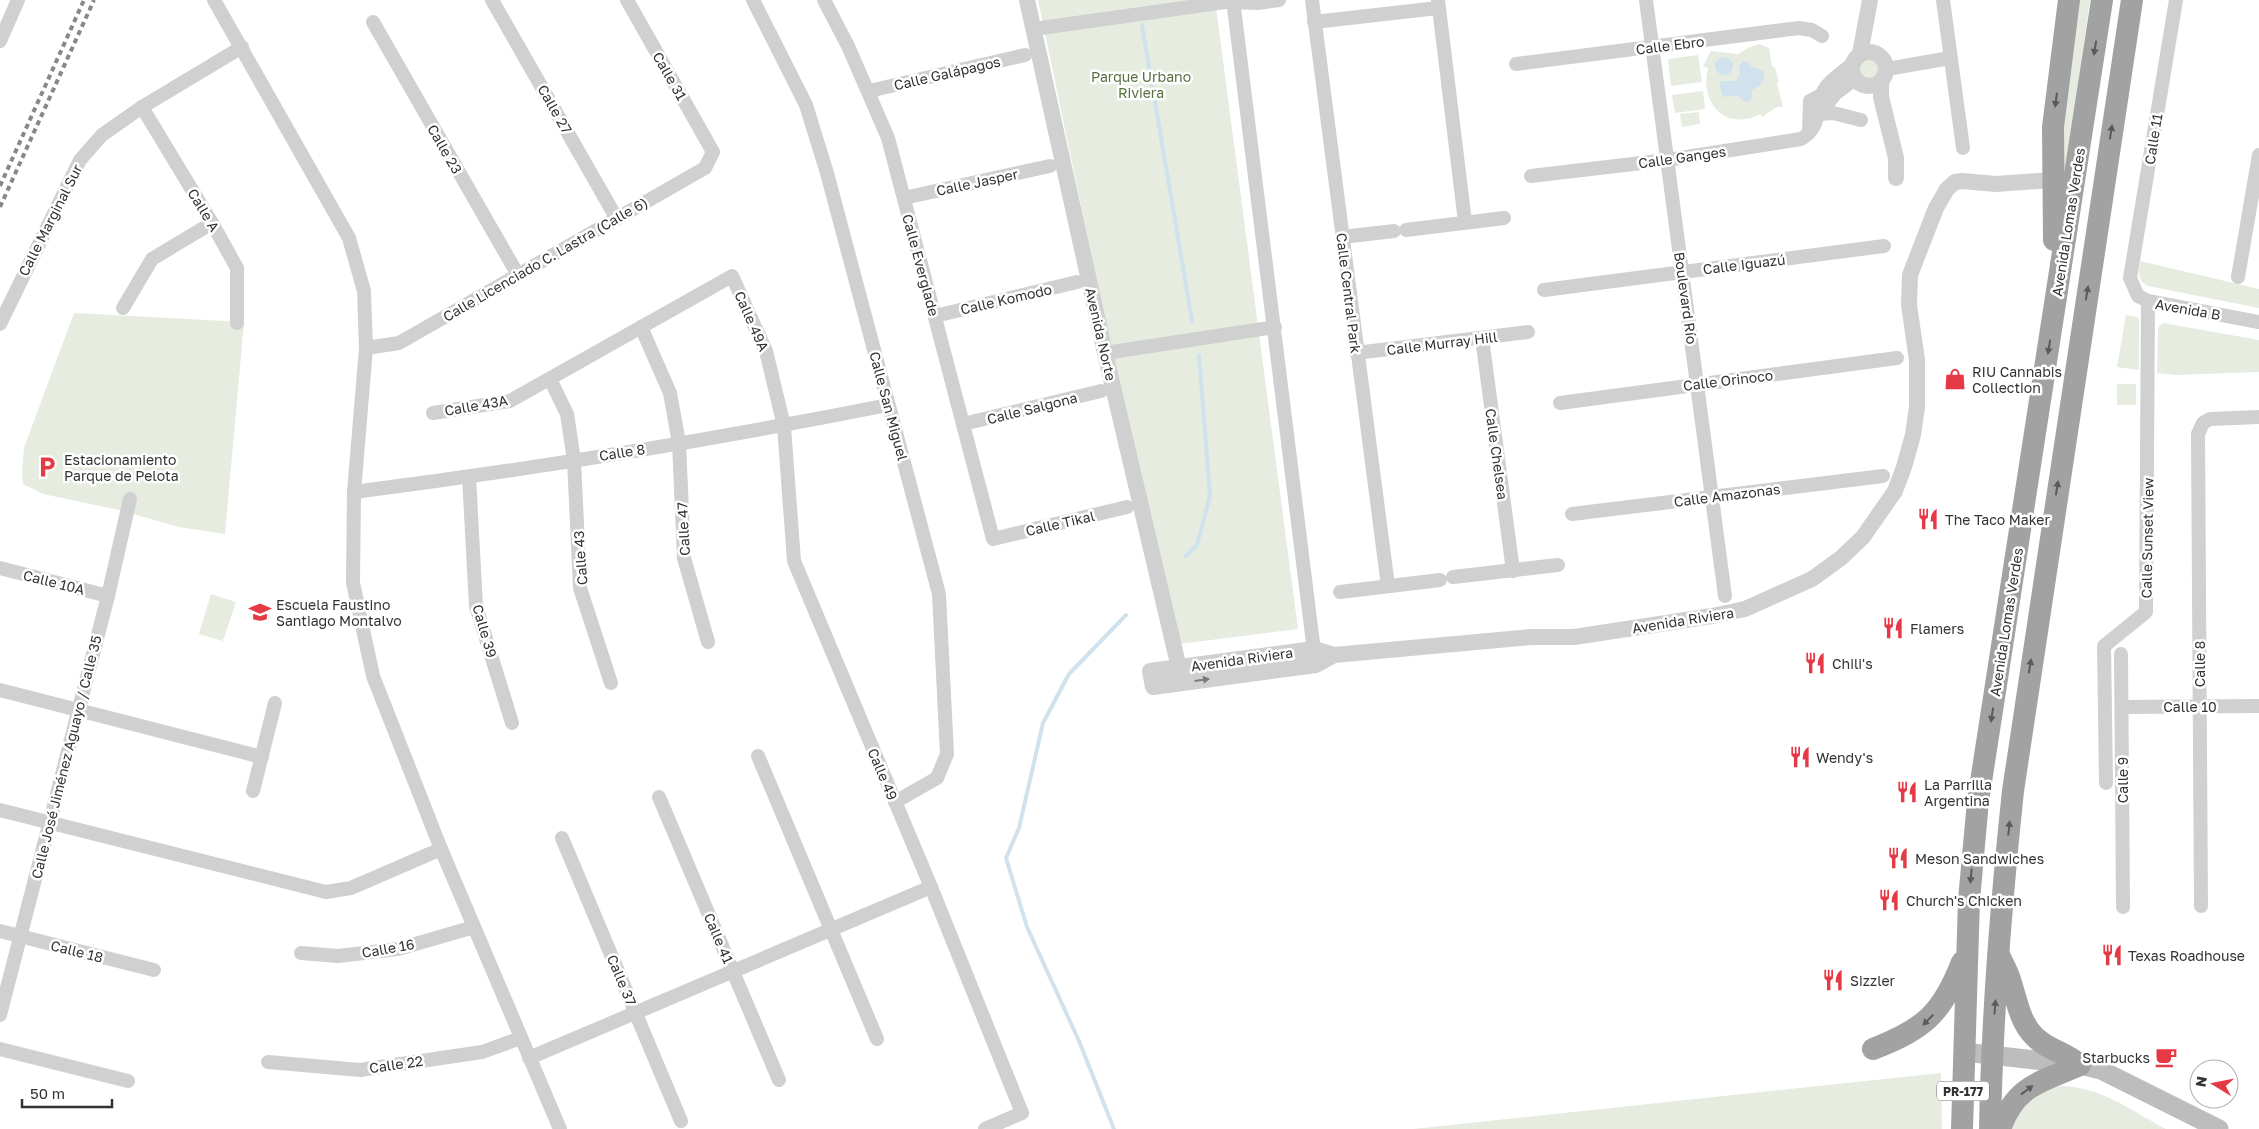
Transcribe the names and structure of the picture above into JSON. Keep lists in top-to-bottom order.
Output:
{
  "streets": {
    "highway": ["Avenida Lomas Verdes", "PR-177"],
    "street": [
      "Calle Ebro",
      "Calle Galápagos",
      "Calle 31",
      "Calle 27",
      "Calle 11",
      "Calle 23",
      "Calle Ganges",
      "Calle Jasper",
      "Calle A",
      "Calle Marginal Sur",
      "Calle Licenciado C. Lastra (Calle 6)",
      "Calle Iguazú",
      "Calle Everglade",
      "Calle Central Park",
      "Boulevard Río",
      "Calle Komodo",
      "Avenida B",
      "Calle 49A",
      "Avenida Norte",
      "Calle Murray Hill",
      "Calle Orinoco",
      "Calle 43A",
      "Calle San Miguel",
      "Calle Salgona",
      "Calle 8",
      "Calle Chelsea",
      "Calle Amazonas",
      "Calle Tikal",
      "Calle 47",
      "Calle Sunset View",
      "Calle 43",
      "Calle 10A",
      "Avenida Riviera",
      "Calle 39",
      "Calle 10",
      "Calle José Jiménez Aguayo / Calle 35",
      "Calle 49",
      "Calle 9",
      "Calle 41",
      "Calle 16",
      "Calle 18",
      "Calle 37",
      "Calle 22"
    ]
  },
  "crossings": [
    ["Calle Ebro", "Boulevard Río"],
    ["Calle Galápagos", "Calle Everglade"],
    ["Calle 31", "Calle Licenciado C. Lastra (Calle 6)"],
    ["Calle 27", "Calle Licenciado C. Lastra (Calle 6)"],
    ["Calle 11", "Avenida B"],
    ["Calle 23", "Calle Licenciado C. Lastra (Calle 6)"],
    ["Calle Ganges", "Boulevard Río"],
    ["Calle Jasper", "Calle Everglade"],
    ["Calle A", "Calle Marginal Sur"],
    ["Calle Iguazú", "Boulevard Río"],
    ["Calle Everglade", "Calle Komodo"],
    ["Calle Everglade", "Calle Salgona"],
    ["Calle Everglade", "Calle Tikal"],
    ["Calle Central Park", "Calle Murray Hill"],
    ["Boulevard Río", "Calle Orinoco"],
    ["Boulevard Río", "Calle Amazonas"],
    ["Avenida B", "Calle Sunset View"],
    ["Calle 49A", "Calle 8"],
    ["Calle 49A", "Calle 49"],
    ["Avenida Norte", "Avenida Riviera"],
    ["Calle Murray Hill", "Calle Chelsea"],
    ["Calle San Miguel", "Calle 8"],
    ["Calle San Miguel", "Calle 49"],
    ["Calle 8", "Calle 47"],
    ["Calle 8", "Calle 43"],
    ["Calle 8", "Calle 39"],
    ["Calle 8", "Calle 10"],
    ["Calle 8", "Calle 49"],
    ["Calle 10A", "Calle José Jiménez Aguayo / Calle 35"],
    ["Calle 10", "Calle 9"],
    ["Calle José Jiménez Aguayo / Calle 35", "Calle 18"]
  ],
  "parks": ["Parque Urbano Riviera"],
  "places": {
    "shop": ["RIU Cannabis Collection"],
    "parking": ["Estacionamiento Parque de Pelota"],
    "restaurant": [
      "The Taco Maker",
      "Flamers",
      "Chili's",
      "Wendy's",
      "La Parrilla Argentina",
      "Meson Sandwiches",
      "Church's Chicken",
      "Texas Roadhouse",
      "Sizzler"
    ],
    "school or university": ["Escuela Faustino Santiago Montalvo"],
    "cafe": ["Starbucks"]
  },
  "scale_bar": "50 m",
  "north": "left"
}
